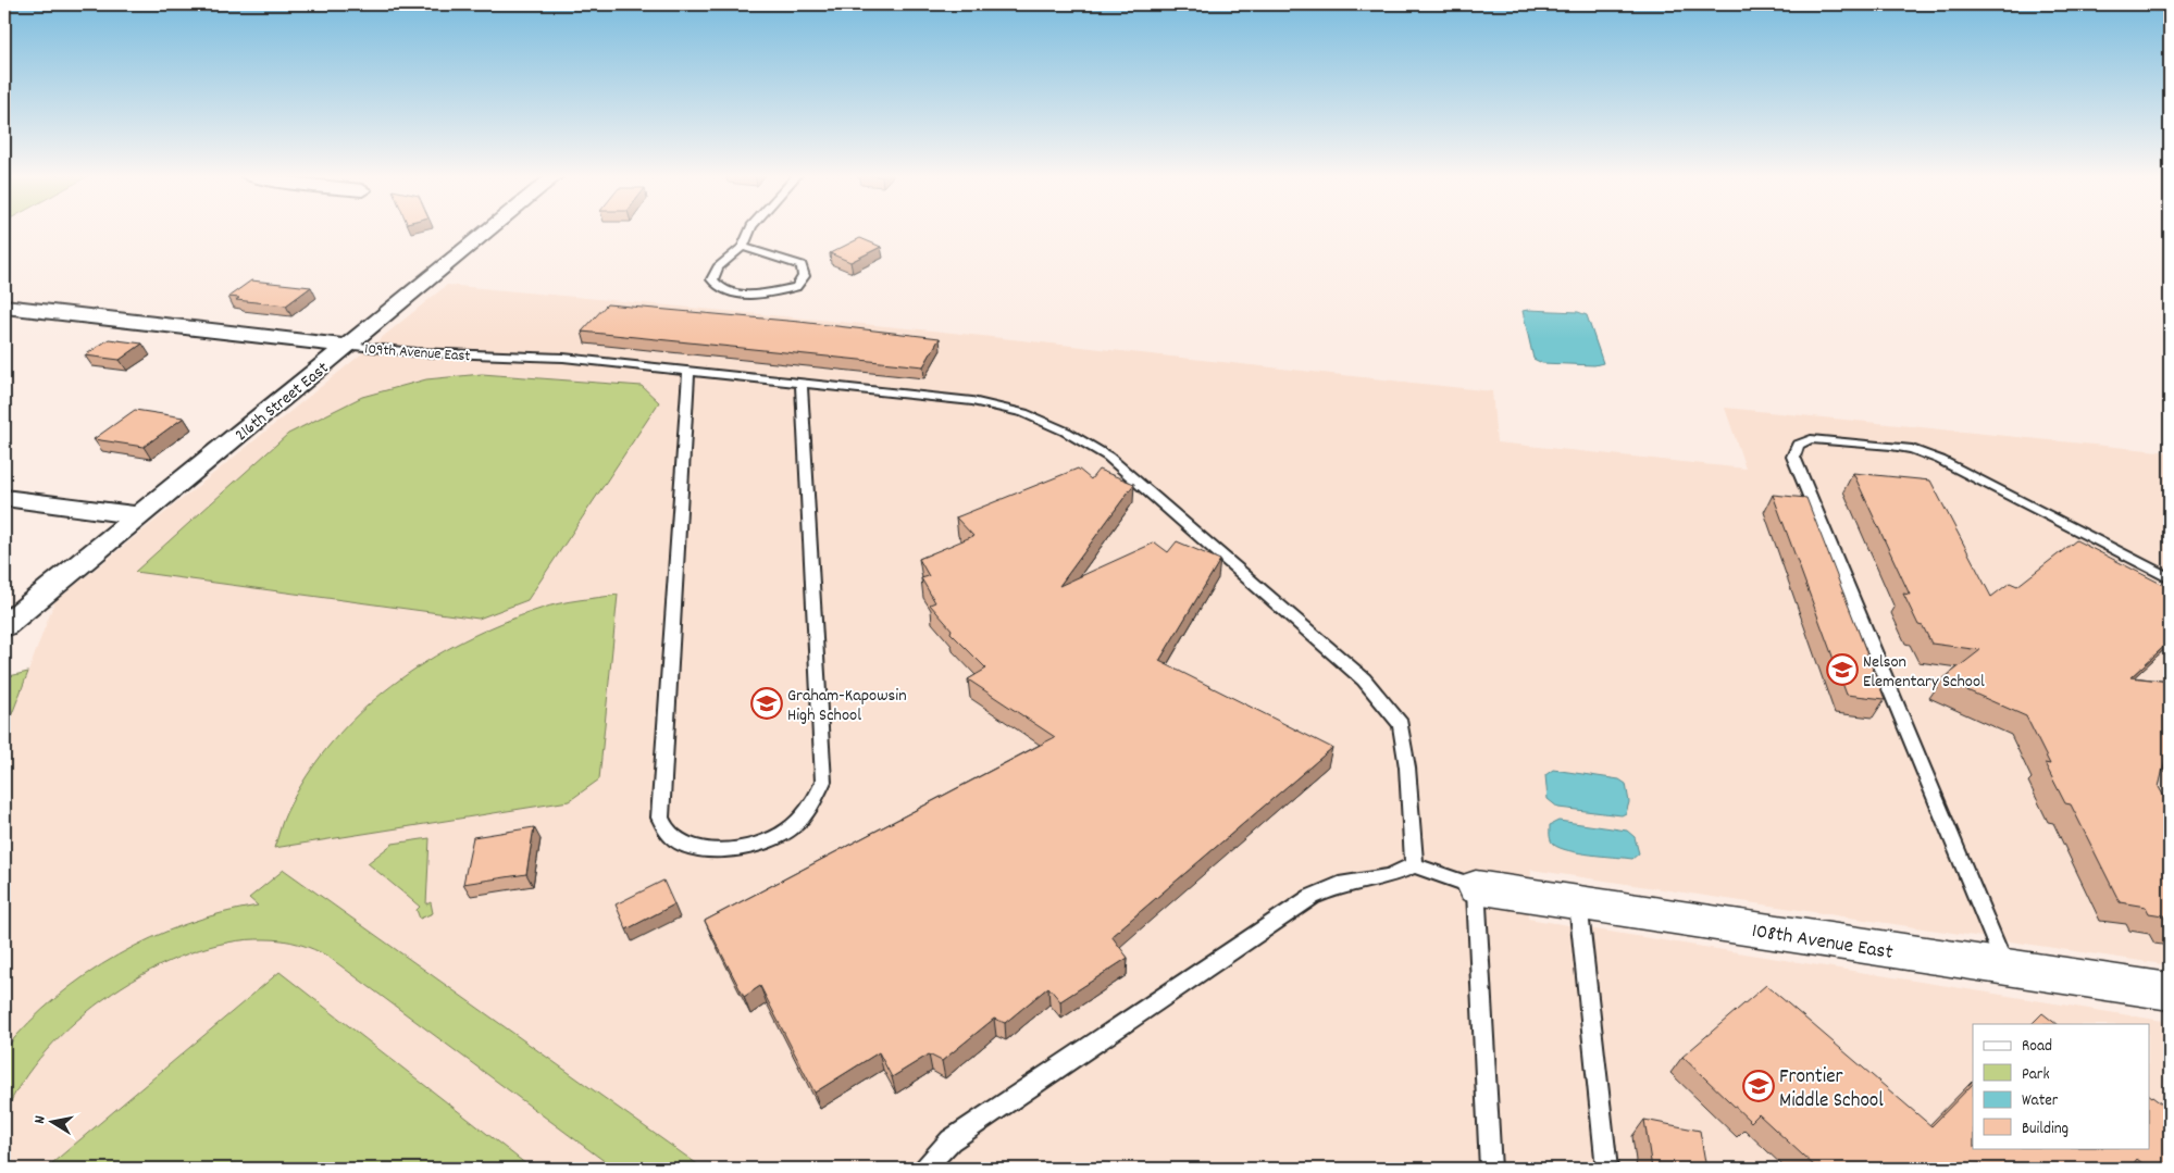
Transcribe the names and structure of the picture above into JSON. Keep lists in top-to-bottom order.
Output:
{
  "streets": {
    "street": ["109th Avenue East", "216th Street East", "108th Avenue East"]
  },
  "crossings": [
    ["109th Avenue East", "216th Street East"]
  ],
  "places": {
    "school or university": ["Nelson Elementary School", "Graham-Kapowsin High School", "Frontier Middle School"]
  },
  "legend": [
    "Road",
    "Park",
    "Water",
    "Building"
  ],
  "north": "left"
}
